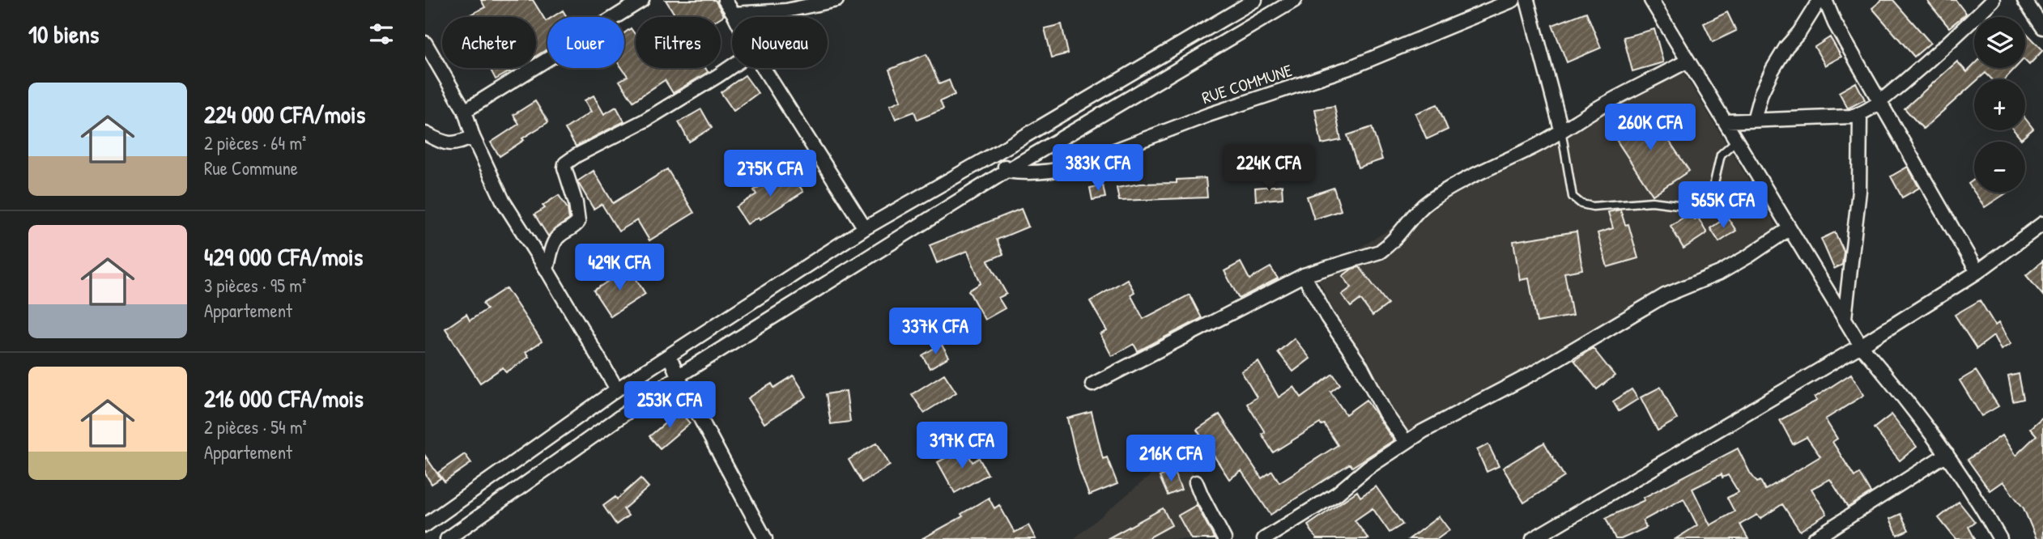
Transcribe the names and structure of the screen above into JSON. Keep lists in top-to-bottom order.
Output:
{
  "streets": {
    "street": ["RUE COMMUNE"]
  },
  "page": {
    "heading": "10 biens",
    "map_buttons": ["+", "−"],
    "chip": [
      "Acheter",
      "Louer",
      "Filtres",
      "Nouveau"
    ],
    "list": [
      {
        "name": "224 000 CFA/mois",
        "note": "2 pièces · 64 m² · Rue Commune"
      },
      {
        "name": "429 000 CFA/mois",
        "note": "3 pièces · 95 m² · Appartement"
      },
      {
        "name": "216 000 CFA/mois",
        "note": "2 pièces · 54 m² · Appartement"
      }
    ],
    "price": [
      "260K CFA",
      "383K CFA",
      "224K CFA",
      "275K CFA",
      "565K CFA",
      "429K CFA",
      "337K CFA",
      "253K CFA",
      "317K CFA",
      "216K CFA"
    ]
  }
}
